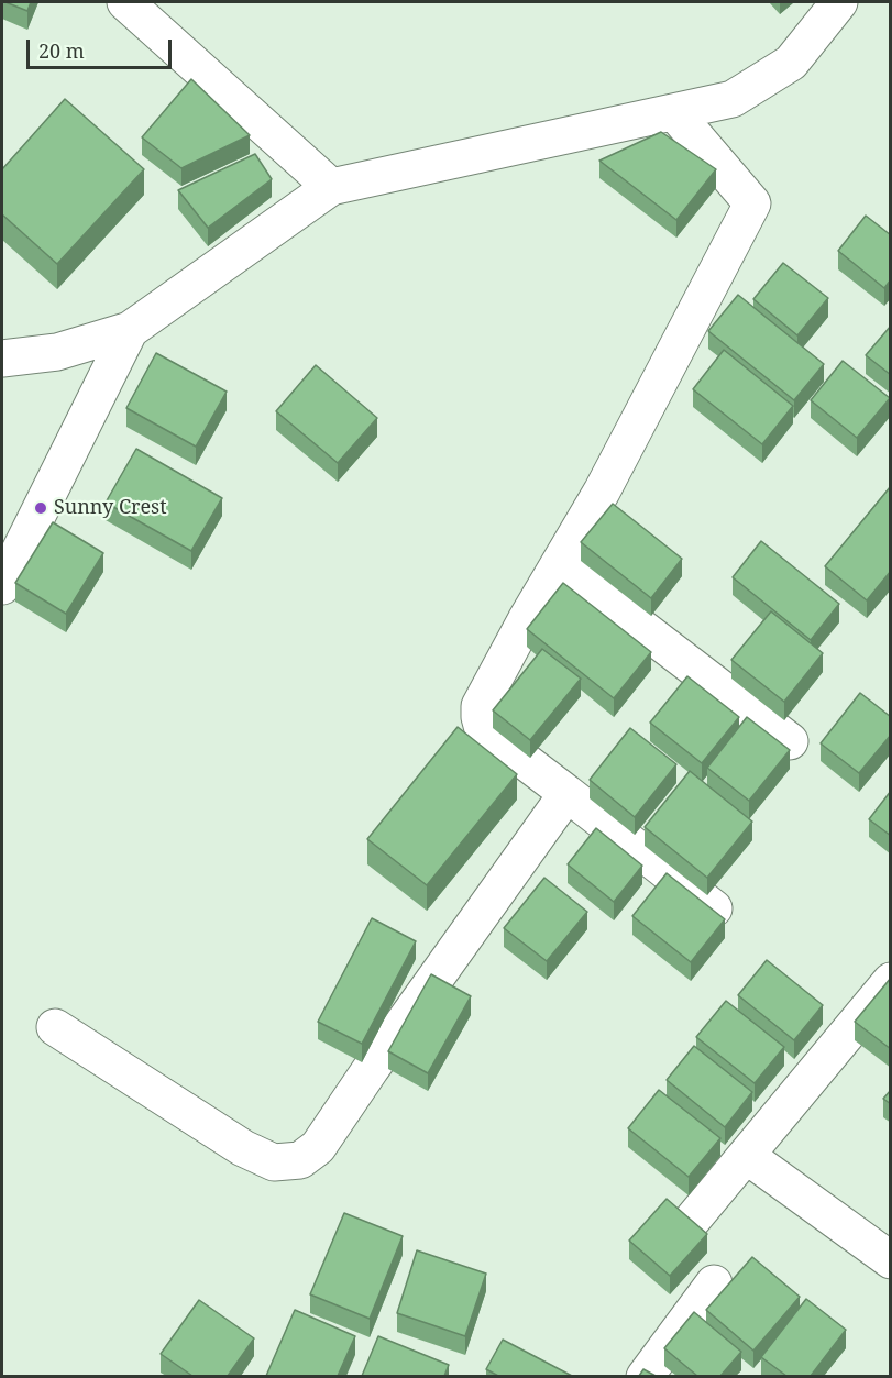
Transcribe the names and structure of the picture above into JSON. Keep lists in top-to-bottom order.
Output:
{
  "places": ["Sunny Crest"],
  "scale_bar": "20 m"
}
